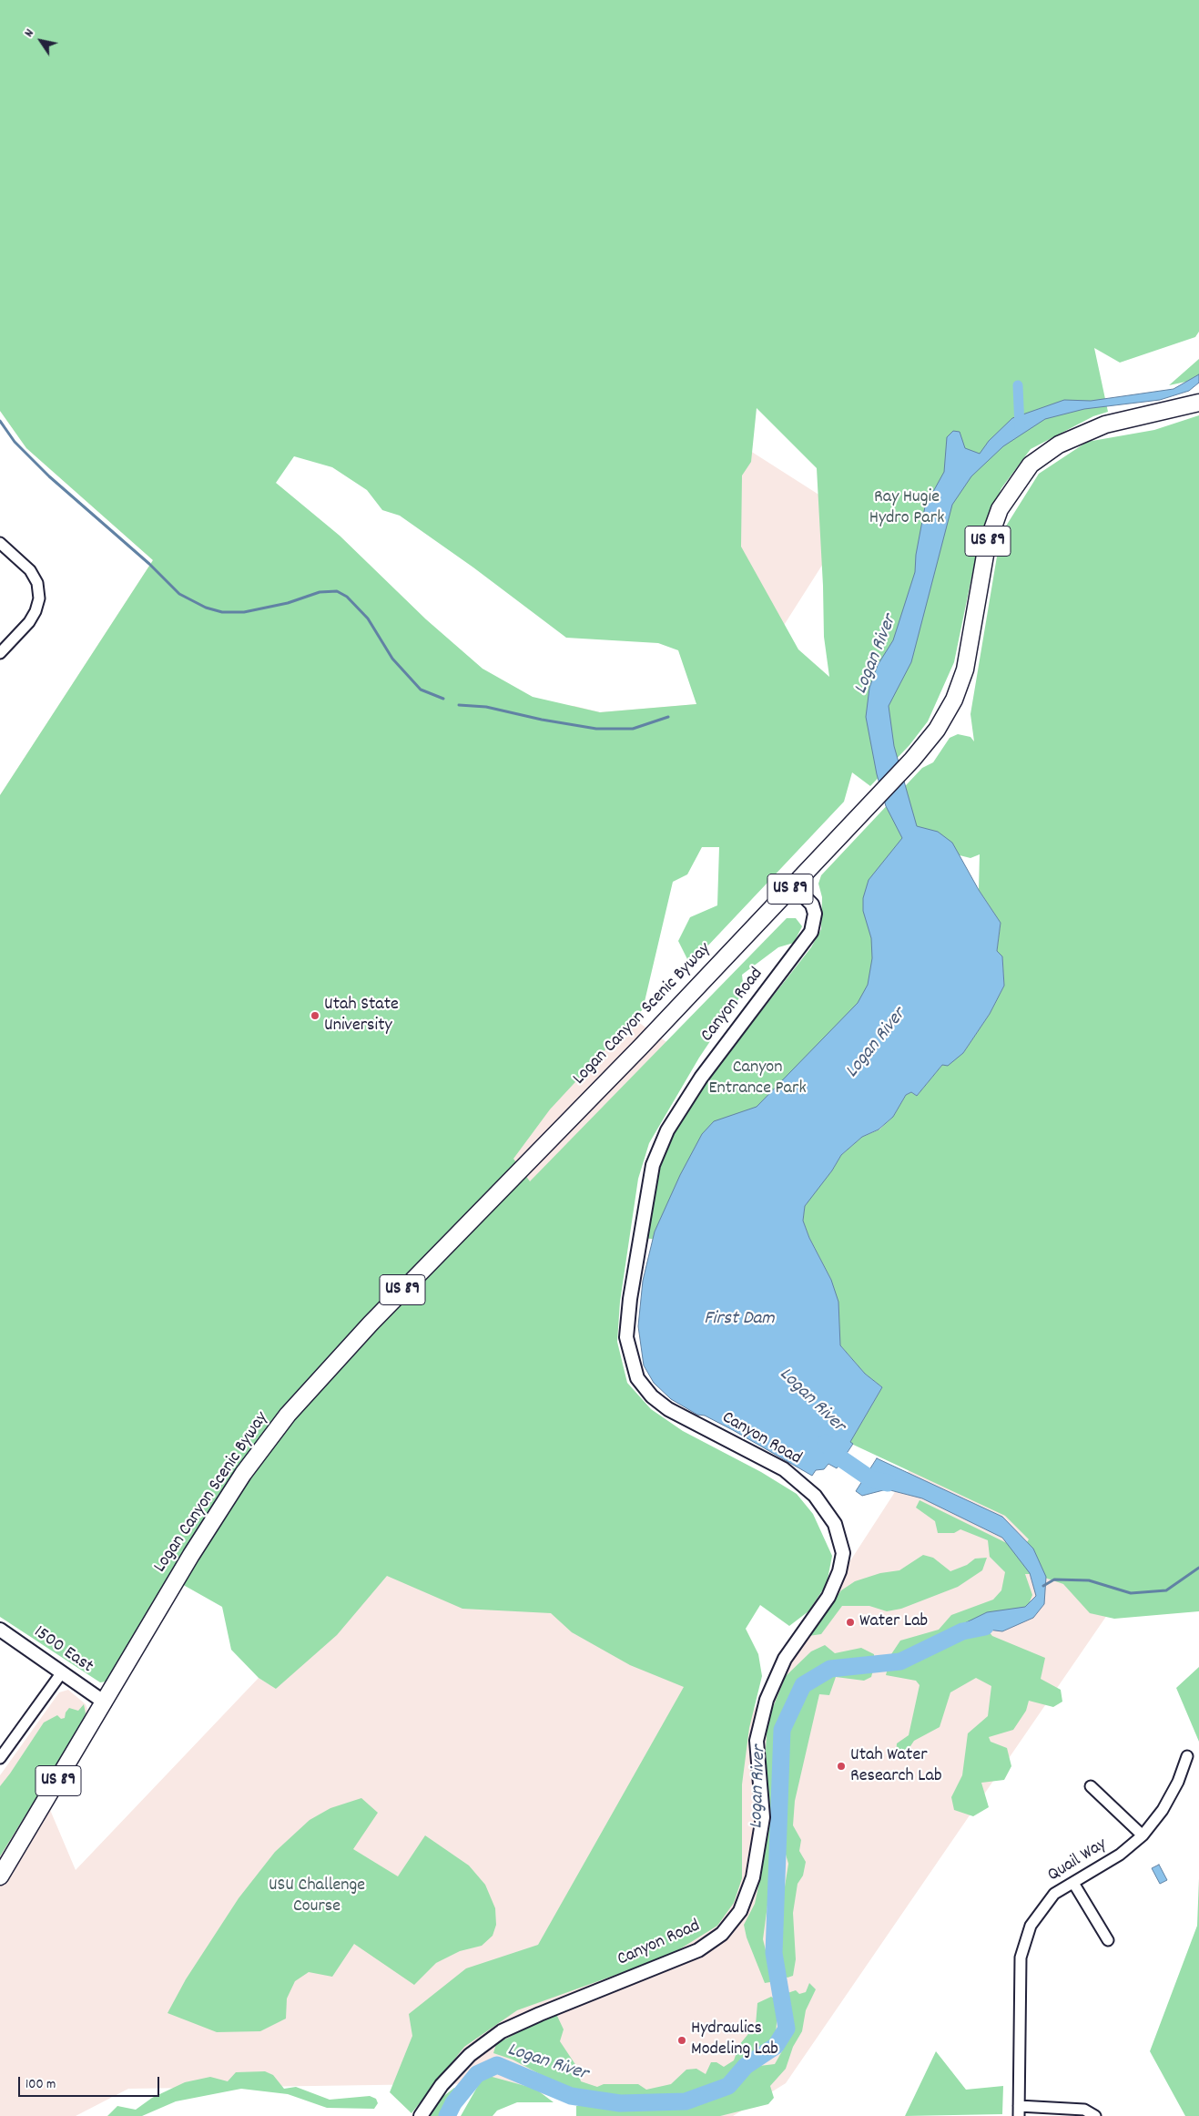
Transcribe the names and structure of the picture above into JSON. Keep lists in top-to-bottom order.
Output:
{
  "streets": {
    "main road": ["US 89", "Logan Canyon Scenic Byway"],
    "street": ["Canyon Road", "1500 East", "Quail Way"]
  },
  "crossings": [
    ["US 89", "Logan Canyon Scenic Byway"],
    ["US 89", "1500 East"],
    ["Canyon Road", "Logan Canyon Scenic Byway"],
    ["Logan Canyon Scenic Byway", "1500 East"]
  ],
  "water": ["Logan River", "First Dam"],
  "parks": ["Ray Hugie Hydro Park", "Canyon Entrance Park", "USU Challenge Course"],
  "places": [
    "Utah State University",
    "Water Lab",
    "Utah Water Research Lab",
    "Hydraulics Modeling Lab"
  ],
  "scale_bar": "100 m",
  "north": "top left"
}
